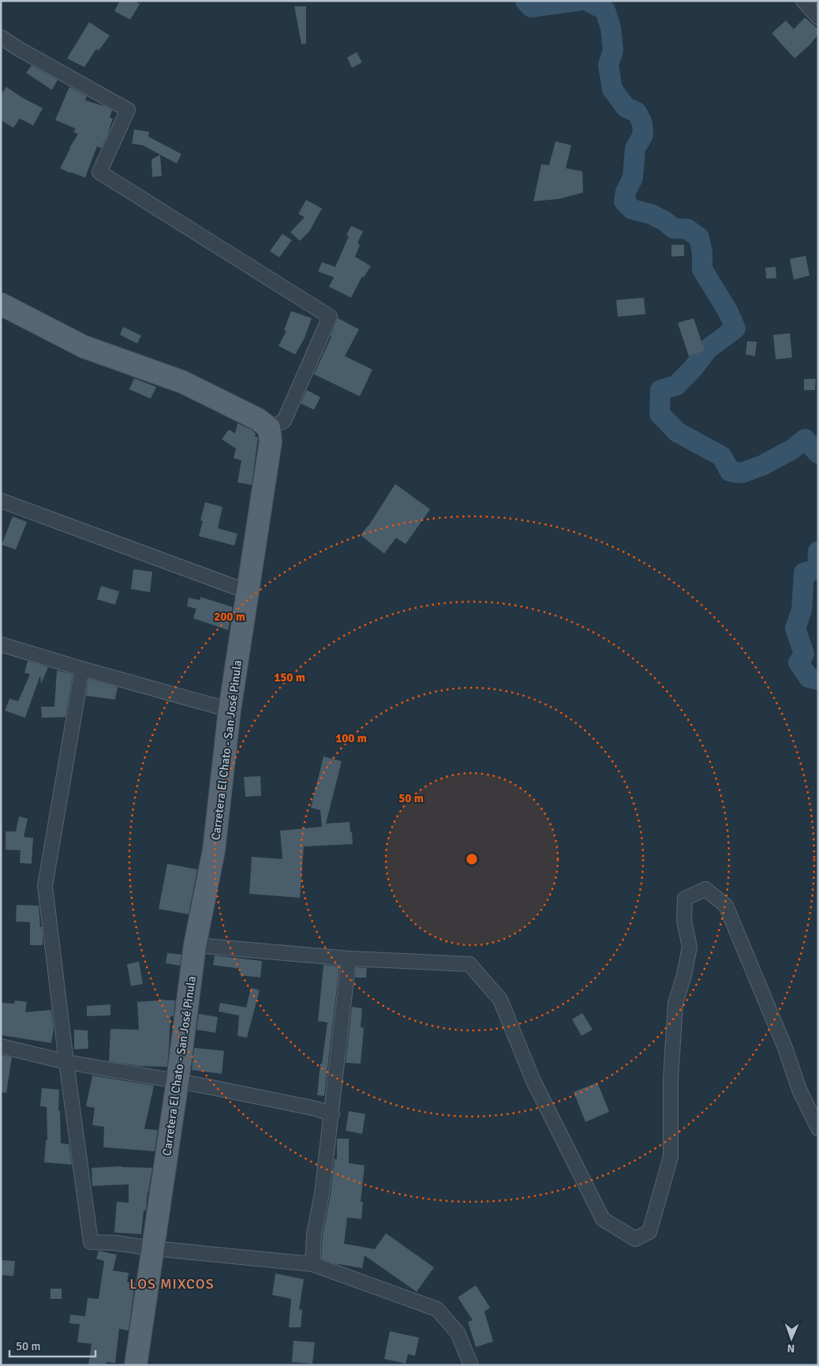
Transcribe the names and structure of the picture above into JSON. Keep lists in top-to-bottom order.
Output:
{
  "streets": {
    "main road": ["Carretera El Chato - San José Pinula"]
  },
  "districts": ["LOS MIXCOS"],
  "scale_bar": "50 m",
  "north": "bottom",
  "rings": [
    "200 m",
    "150 m",
    "100 m",
    "50 m"
  ]
}
